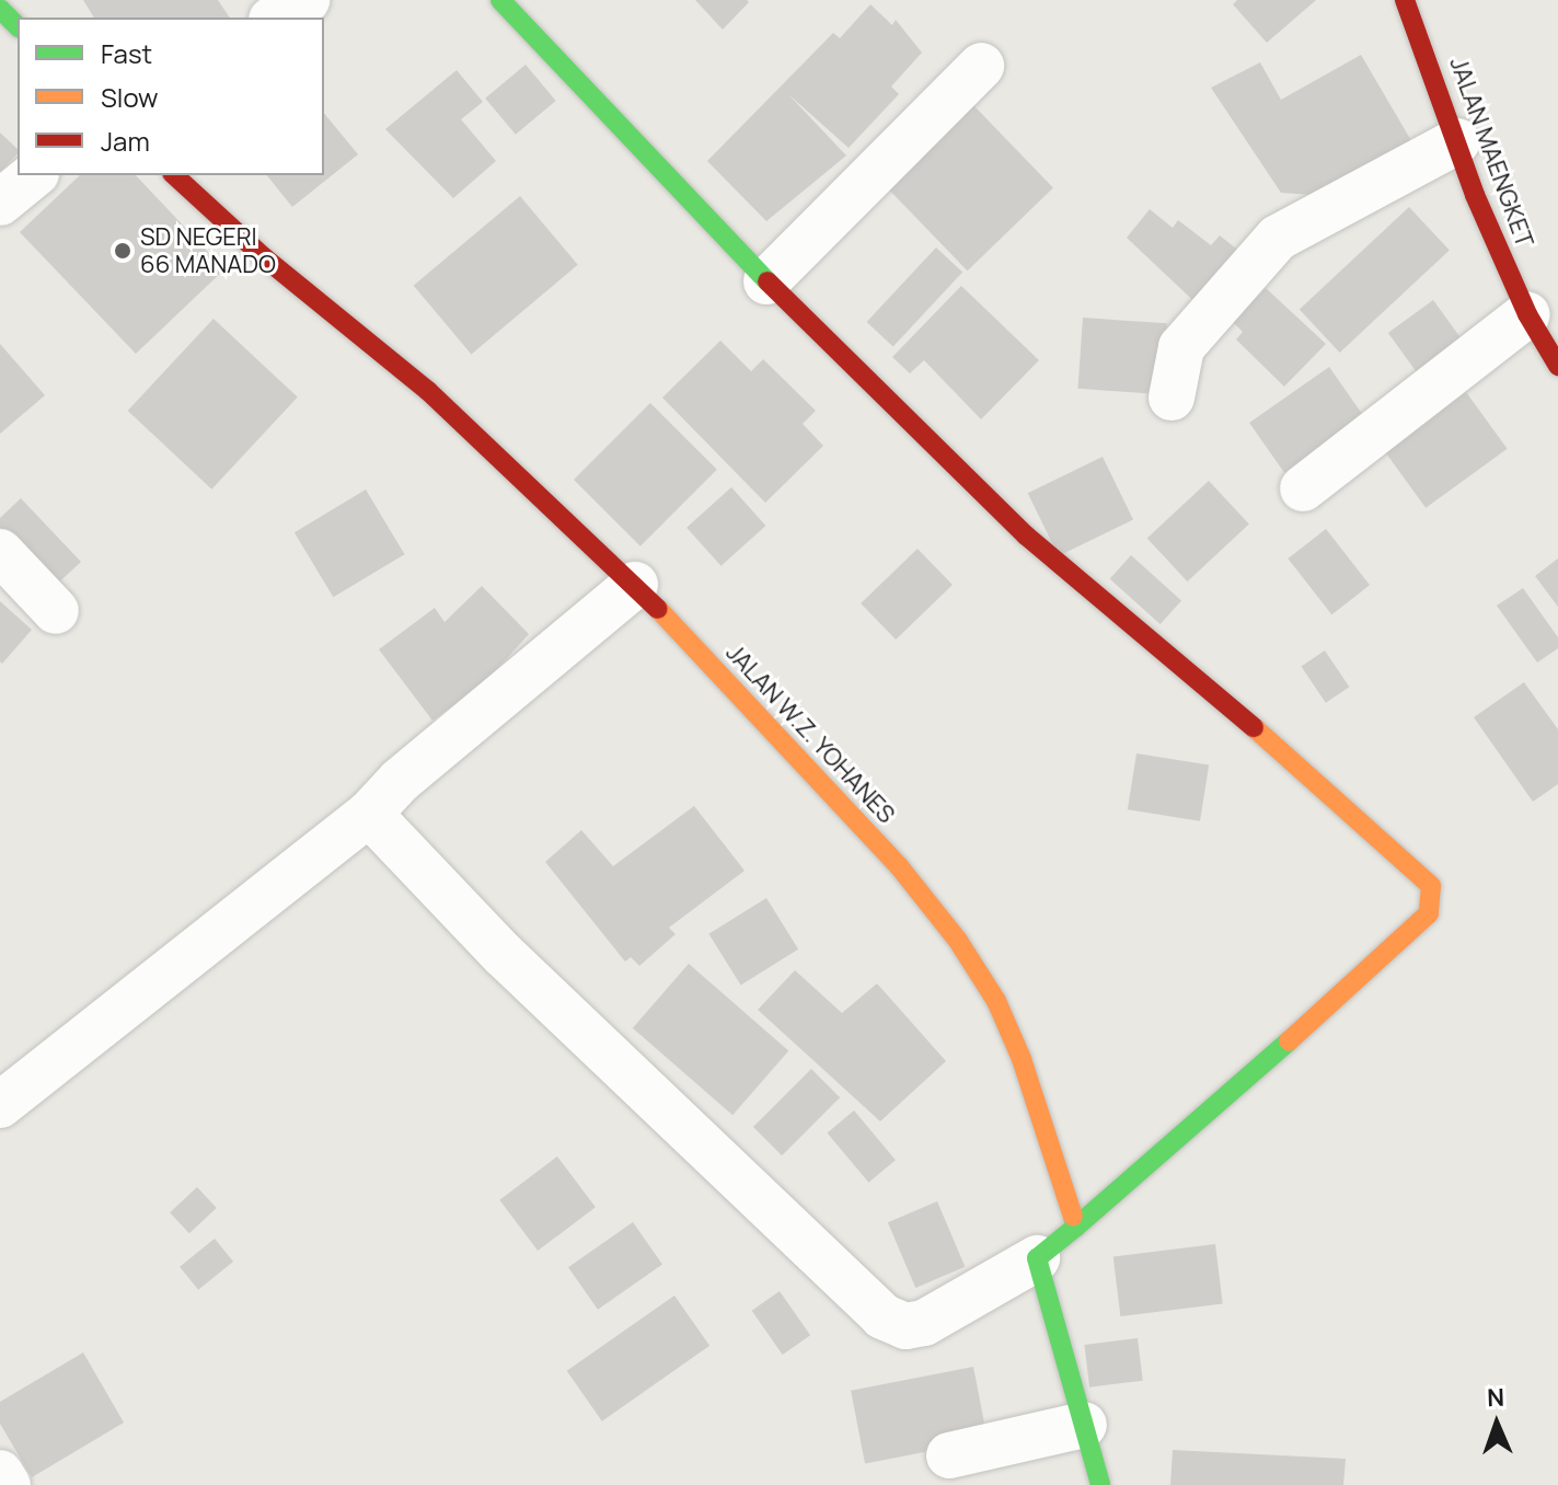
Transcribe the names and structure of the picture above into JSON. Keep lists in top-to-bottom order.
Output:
{
  "streets": {
    "street": ["JALAN MAENGKET", "JALAN W.Z. YOHANES"]
  },
  "places": ["SD NEGERI 66 MANADO"],
  "legend": ["Fast", "Slow", "Jam"],
  "north": "top"
}
